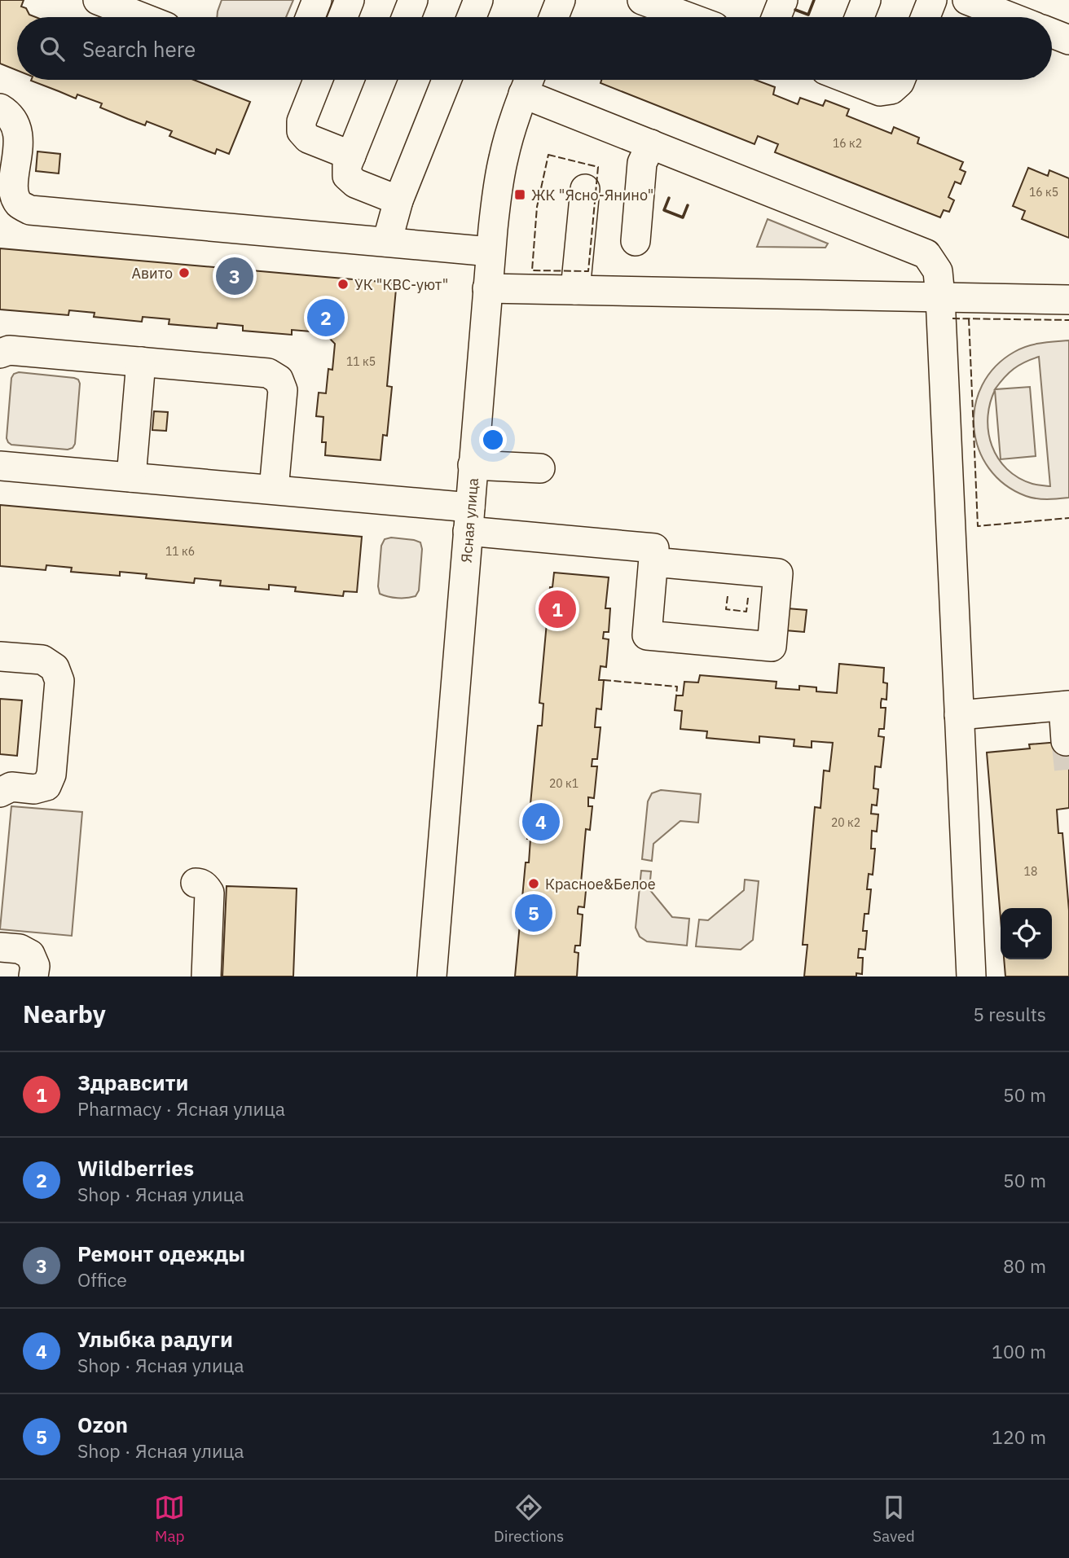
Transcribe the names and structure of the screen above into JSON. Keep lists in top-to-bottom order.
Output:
{
  "streets": {
    "street": ["Ясная улица"]
  },
  "places": {
    "transit": ["ЖК \"Ясно-Янино\""],
    "other": ["Авито", "УК \"КВС-уют\"", "Красное&Белое"]
  },
  "house_numbers": [
    "16 к2",
    "16 к5",
    "11 к5",
    "11 к6",
    "20 к1",
    "20 к2",
    "18"
  ],
  "page": {
    "search": "Search here",
    "pins": [
      "3",
      "2",
      "1",
      "4",
      "5"
    ],
    "heading": ["Nearby", "5 results"],
    "list": [
      {
        "mark": "1",
        "name": "Здравсити",
        "note": "Pharmacy · Ясная улица",
        "value": "50 m"
      },
      {
        "mark": "2",
        "name": "Wildberries",
        "note": "Shop · Ясная улица",
        "value": "50 m"
      },
      {
        "mark": "3",
        "name": "Ремонт одежды",
        "note": "Office",
        "value": "80 m"
      },
      {
        "mark": "4",
        "name": "Улыбка радуги",
        "note": "Shop · Ясная улица",
        "value": "100 m"
      },
      {
        "mark": "5",
        "name": "Ozon",
        "note": "Shop · Ясная улица",
        "value": "120 m"
      }
    ],
    "nav": ["Map", "Directions", "Saved"]
  }
}
